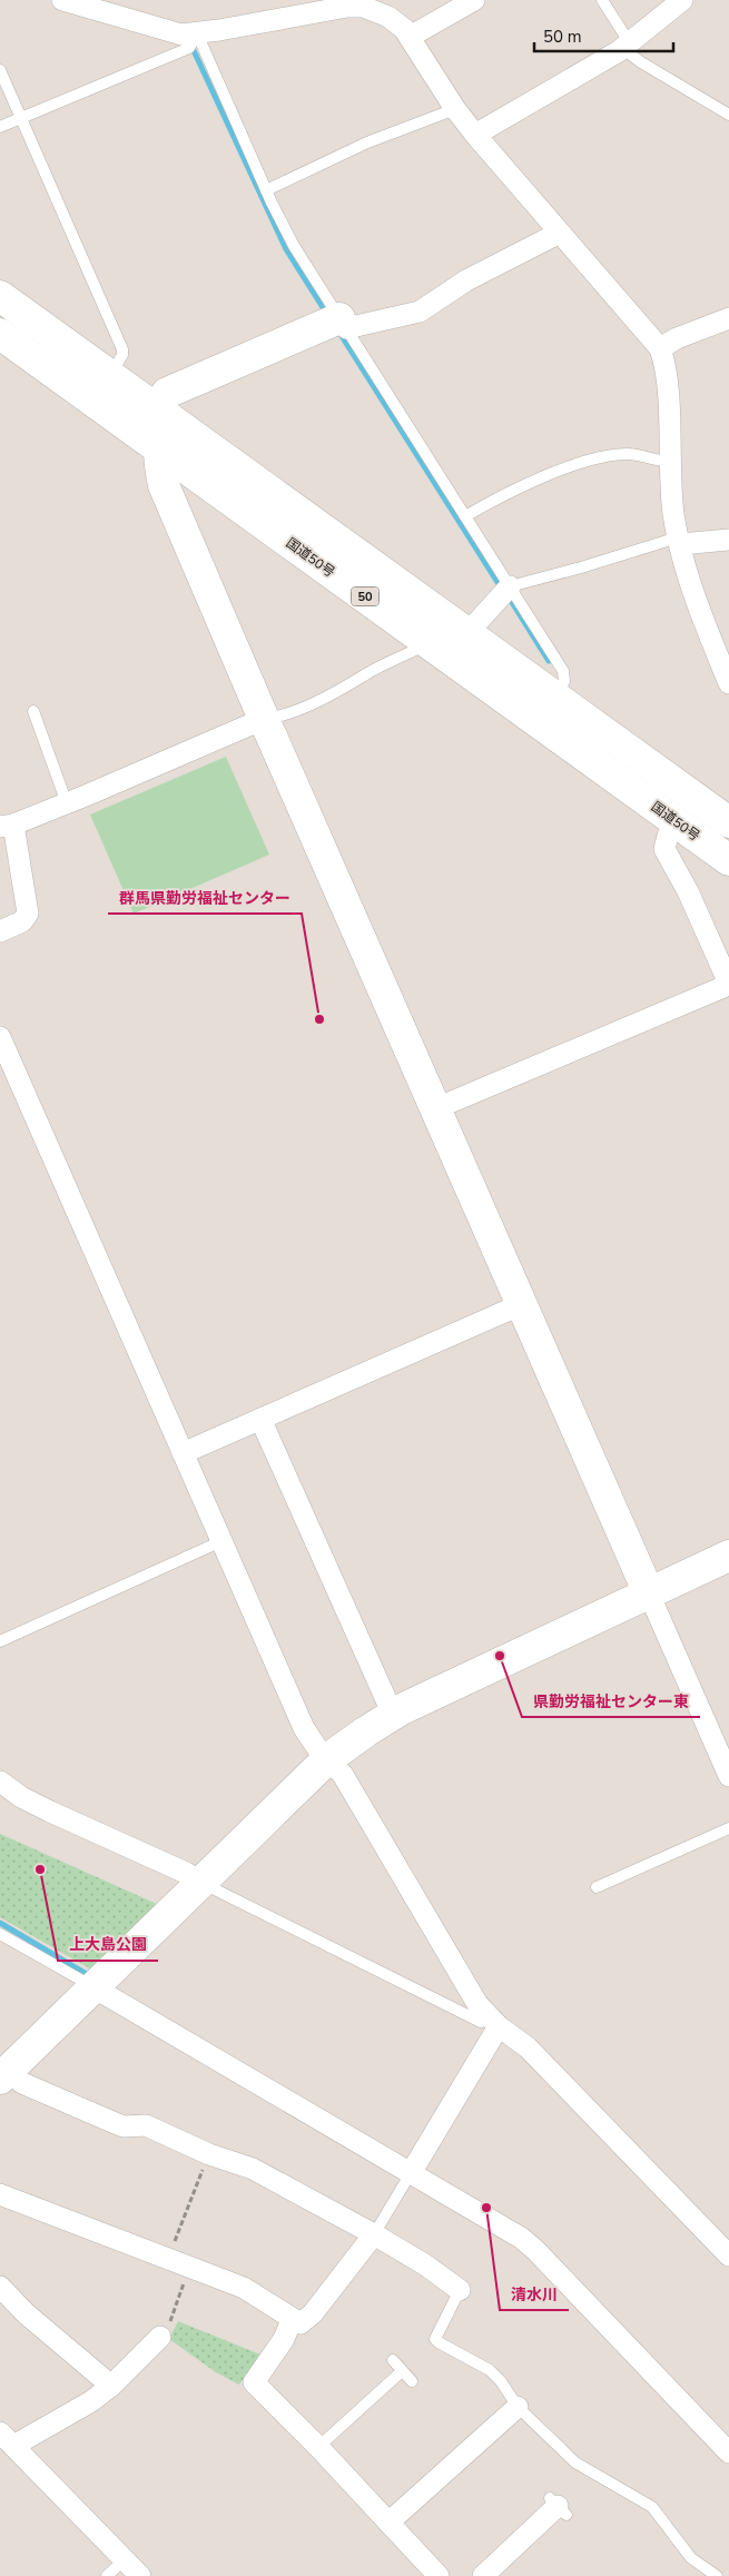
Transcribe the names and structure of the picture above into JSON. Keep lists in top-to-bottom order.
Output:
{
  "streets": {
    "main road": ["国道50号", "50"]
  },
  "places": [
    "群馬県勤労福祉センター",
    "県勤労福祉センター東",
    "上大島公園",
    "清水川"
  ],
  "scale_bar": "50 m"
}
